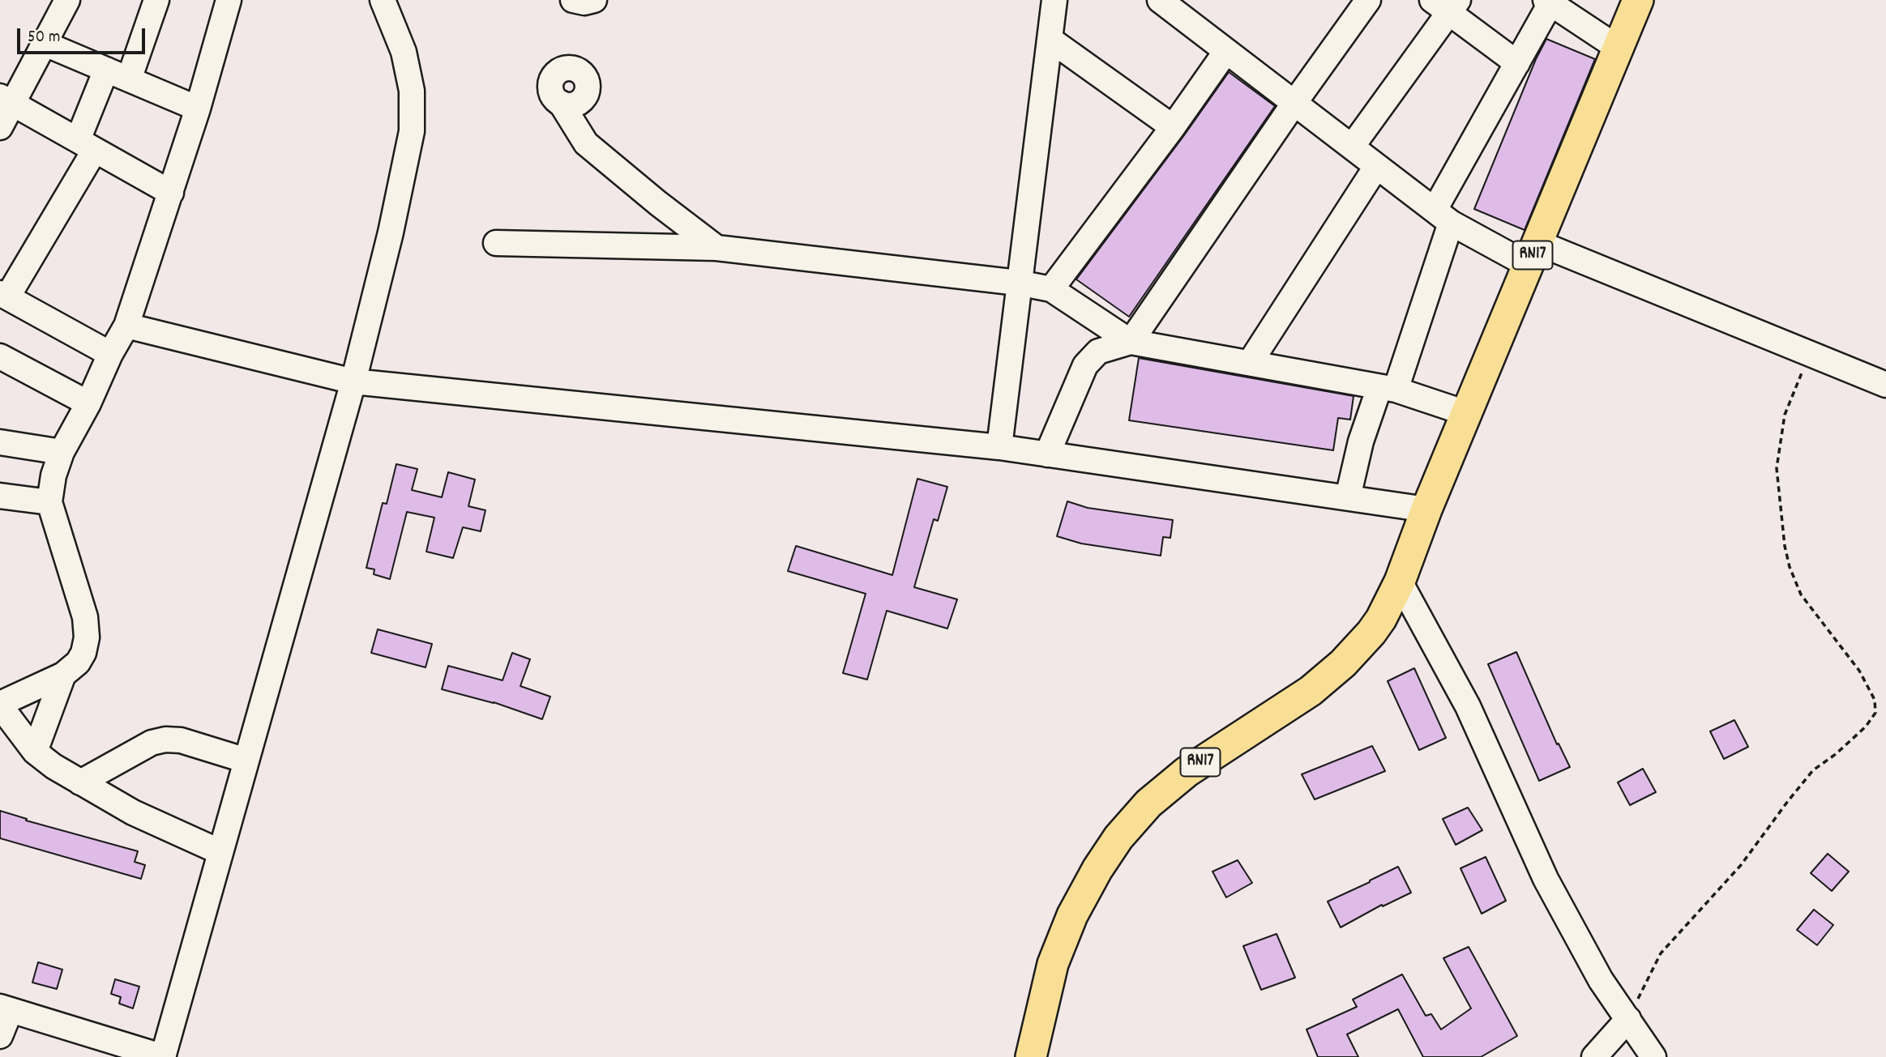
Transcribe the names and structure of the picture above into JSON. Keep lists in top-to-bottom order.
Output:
{
  "streets": {
    "main road": ["RN17"]
  },
  "scale_bar": "50 m"
}
